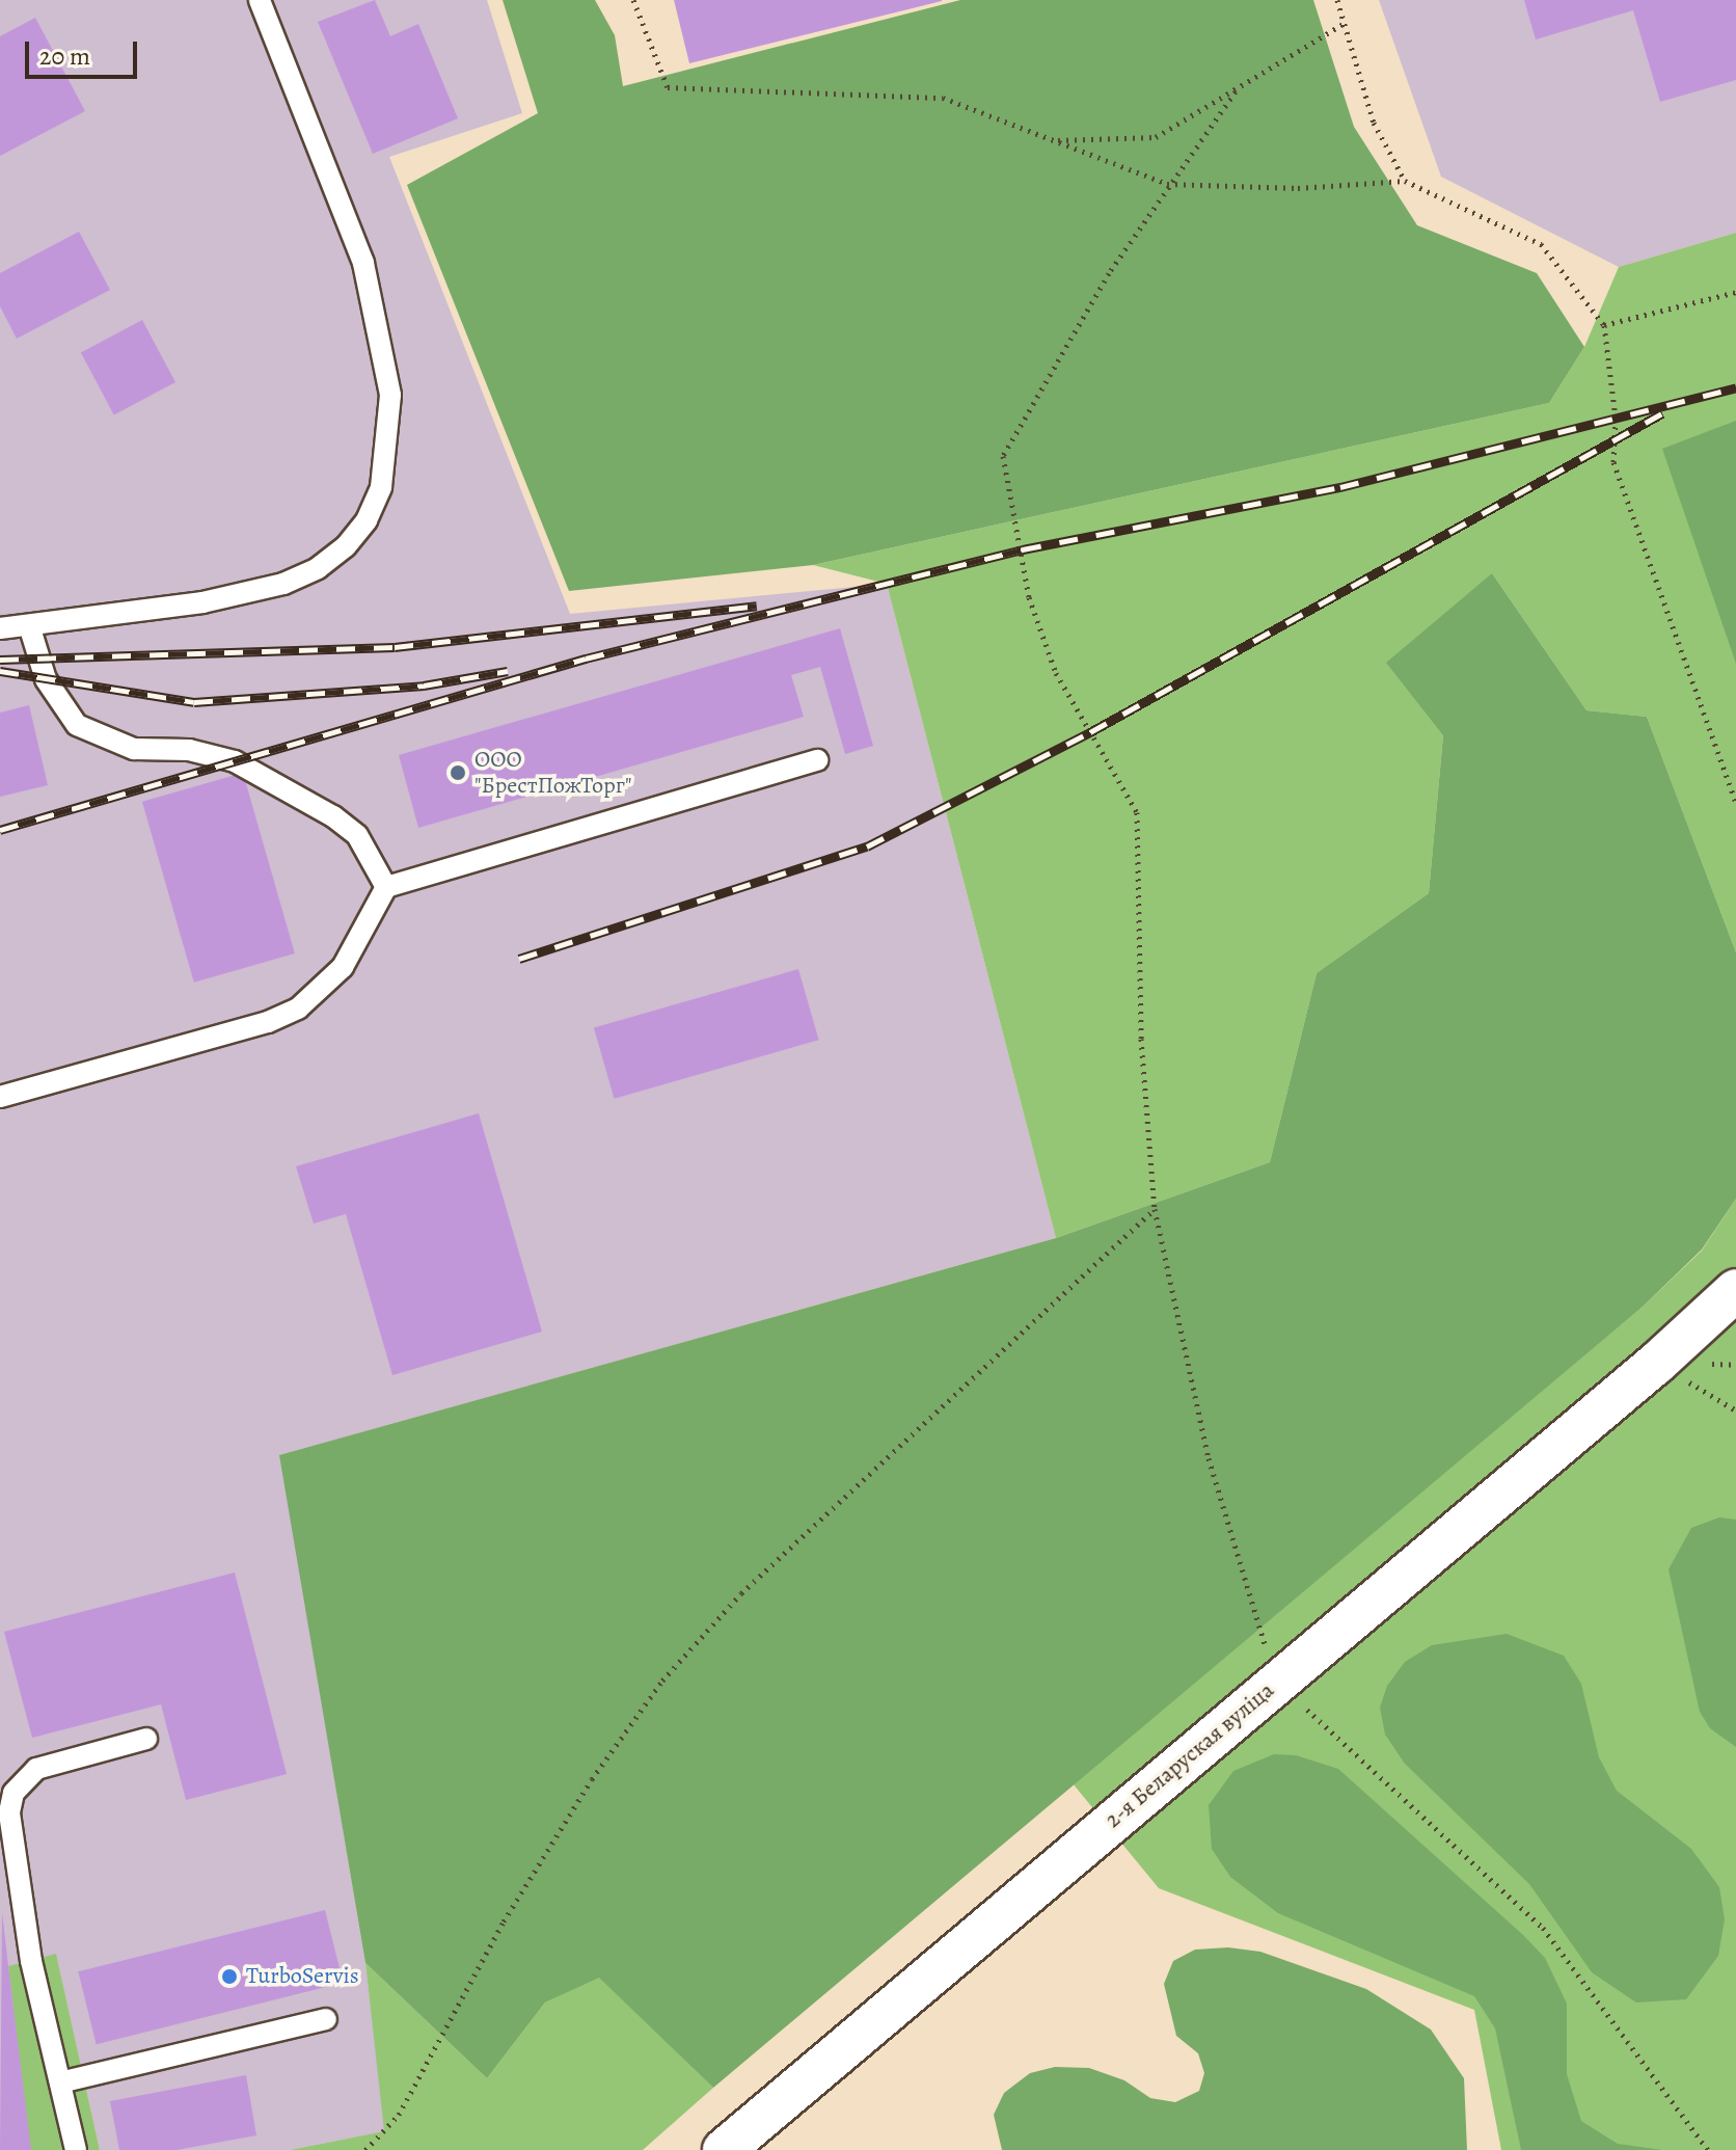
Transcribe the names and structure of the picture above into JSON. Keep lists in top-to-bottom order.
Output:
{
  "streets": {
    "street": ["2-я Беларуская вуліца"]
  },
  "places": ["ООО \"БрестПожТорг\"", "TurboServis"],
  "scale_bar": "20 m"
}
